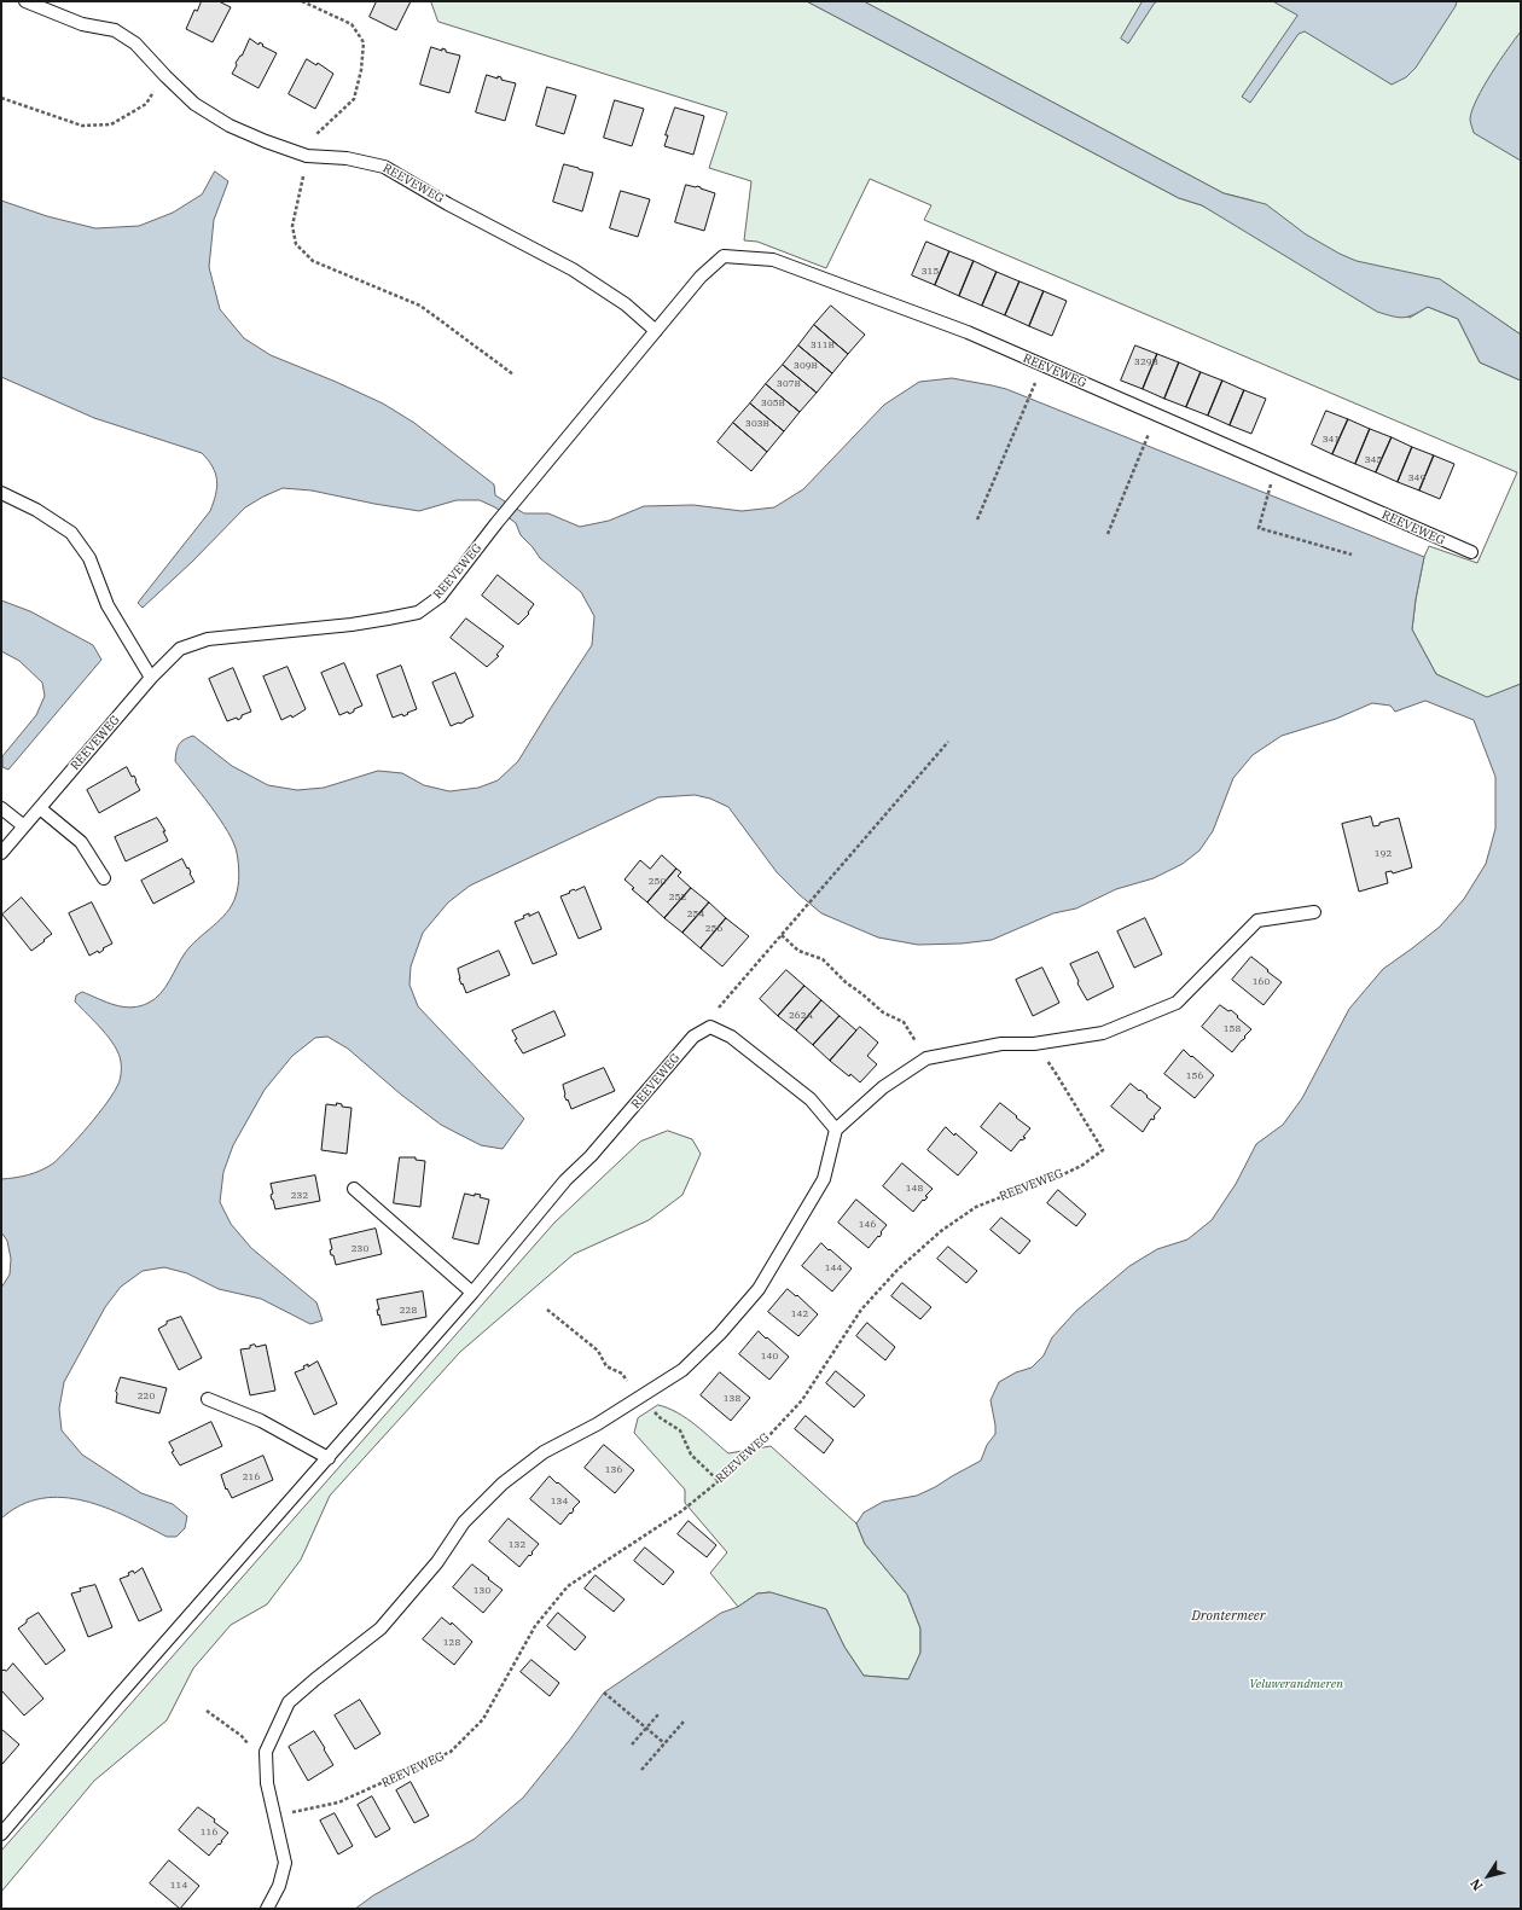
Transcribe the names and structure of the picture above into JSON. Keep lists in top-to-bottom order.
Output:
{
  "streets": {
    "lane": ["REEVEWEG"]
  },
  "water": ["Drontermeer"],
  "parks": ["Veluwerandmeren"],
  "house_numbers": [
    "315",
    "311B",
    "329B",
    "309B",
    "307B",
    "305B",
    "303B",
    "341",
    "345",
    "349",
    "192",
    "250",
    "252",
    "254",
    "256",
    "160",
    "262A",
    "158",
    "156",
    "148",
    "232",
    "146",
    "230",
    "144",
    "228",
    "142",
    "140",
    "220",
    "138",
    "136",
    "216",
    "134",
    "132",
    "130",
    "128",
    "116",
    "114"
  ],
  "north": "bottom left"
}
